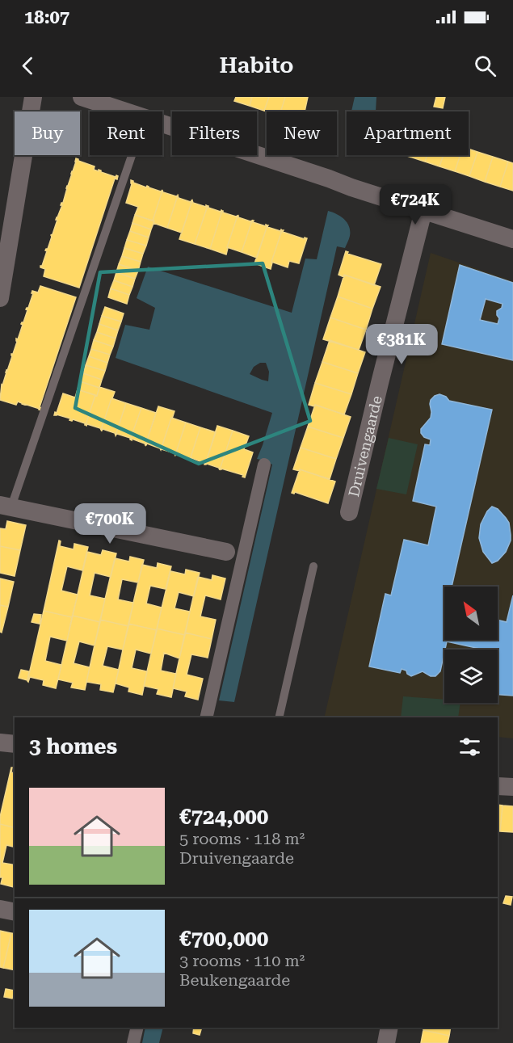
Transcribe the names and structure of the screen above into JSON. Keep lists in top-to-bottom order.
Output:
{
  "streets": {
    "street": ["Druivengaarde"]
  },
  "north": "top left",
  "page": {
    "status": "18:07",
    "header": "Habito",
    "chip": [
      "Buy",
      "Rent",
      "Filters",
      "New",
      "Apartment"
    ],
    "price": ["€724K", "€381K", "€700K"],
    "heading": "3 homes",
    "list": [
      {
        "name": "€724,000",
        "note": "5 rooms · 118 m² · Druivengaarde"
      },
      {
        "name": "€700,000",
        "note": "3 rooms · 110 m² · Beukengaarde"
      }
    ]
  }
}
